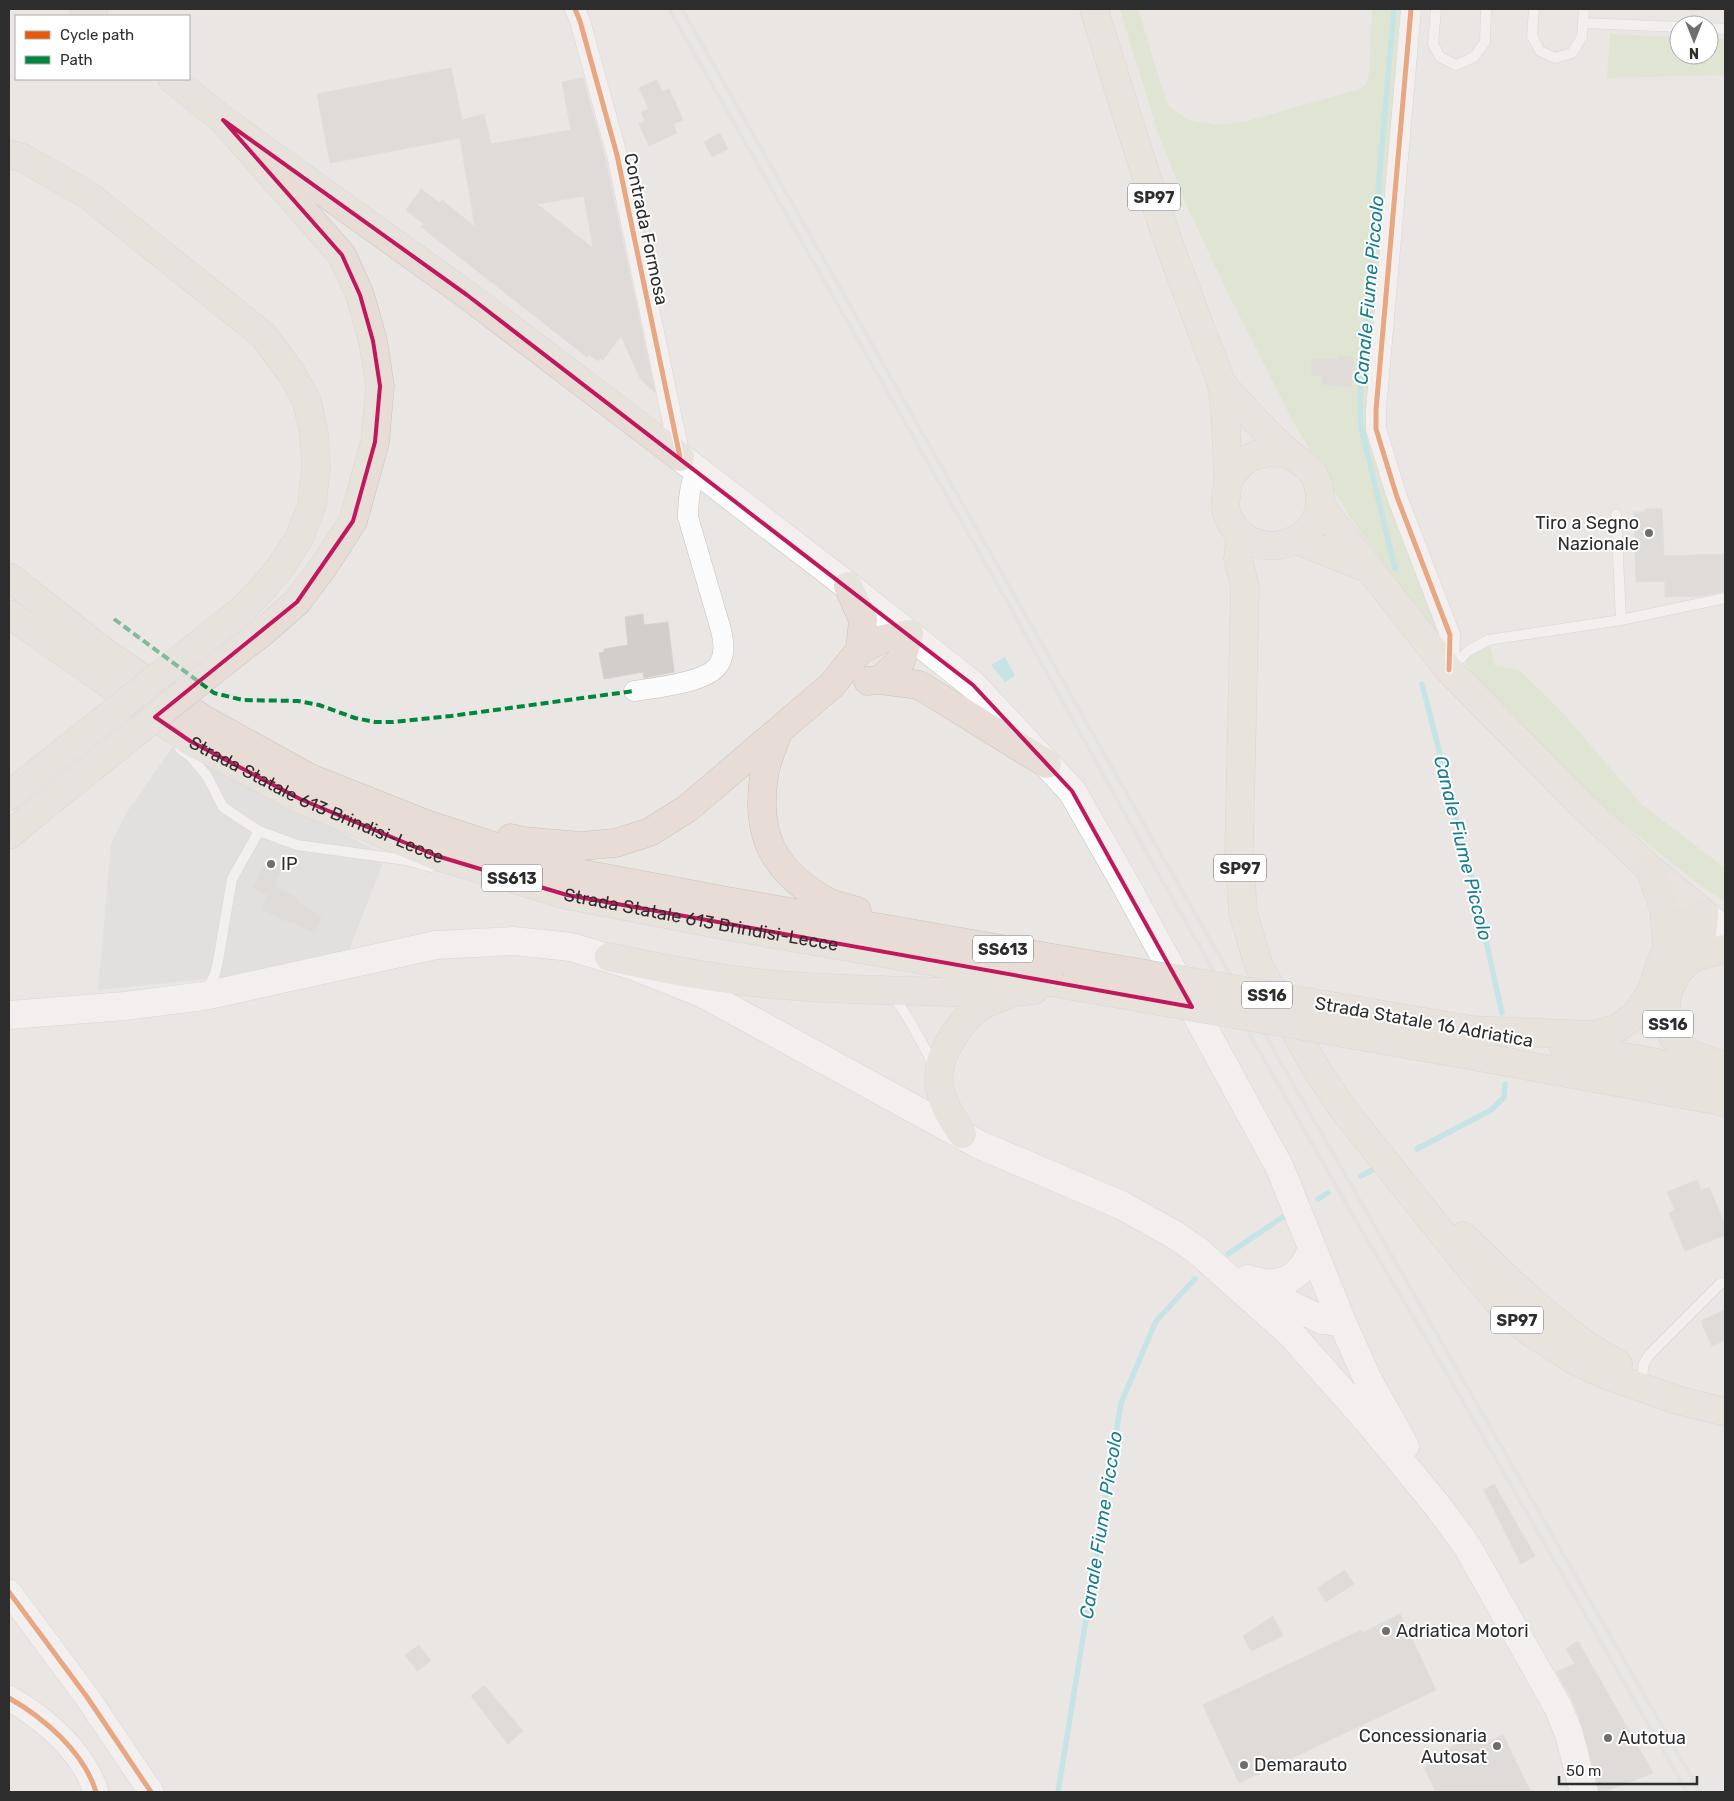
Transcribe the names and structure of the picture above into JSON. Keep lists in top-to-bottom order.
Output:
{
  "streets": {
    "highway": [
      "Strada Statale 613 Brindisi-Lecce",
      "SS613",
      "SS16",
      "Strada Statale 16 Adriatica"
    ],
    "main road": ["SP97"],
    "street": ["Contrada Formosa"]
  },
  "crossings": [
    ["Strada Statale 613 Brindisi-Lecce", "Strada Statale 16 Adriatica"],
    ["SS16", "Strada Statale 16 Adriatica"]
  ],
  "water": ["Canale Fiume Piccolo"],
  "places": [
    "Tiro a Segno Nazionale",
    "IP",
    "Adriatica Motori",
    "Autotua",
    "Concessionaria Autosat",
    "Demarauto"
  ],
  "legend": ["Cycle path", "Path"],
  "scale_bar": "50 m",
  "north": "bottom"
}
